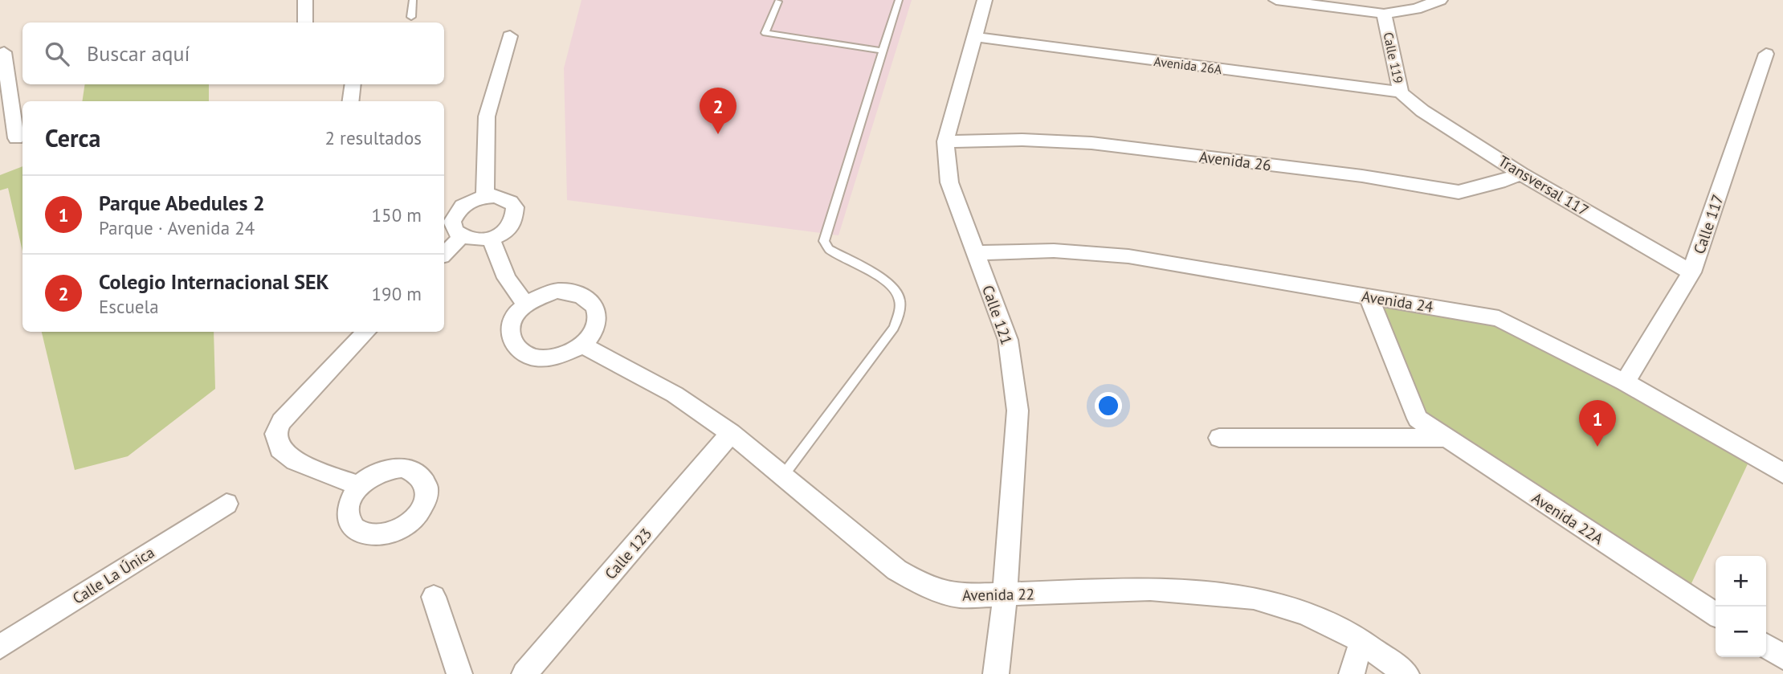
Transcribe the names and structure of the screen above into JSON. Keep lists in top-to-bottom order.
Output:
{
  "streets": {
    "street": [
      "Calle 119",
      "Avenida 26A",
      "Avenida 26",
      "Transversal 117",
      "Calle 117",
      "Avenida 24",
      "Calle 121",
      "Avenida 22A",
      "Calle 123",
      "Calle La Única",
      "Avenida 22"
    ]
  },
  "crossings": [
    ["Calle 119", "Avenida 26A"],
    ["Calle 119", "Transversal 117"],
    ["Avenida 26A", "Transversal 117"],
    ["Avenida 26A", "Calle 121"],
    ["Avenida 26", "Transversal 117"],
    ["Avenida 26", "Calle 121"],
    ["Transversal 117", "Calle 117"],
    ["Calle 117", "Avenida 24"],
    ["Avenida 24", "Calle 121"],
    ["Avenida 24", "Avenida 22A"],
    ["Calle 121", "Avenida 22"],
    ["Calle 123", "Avenida 22"]
  ],
  "page": {
    "search": "Buscar aquí",
    "pins": ["2", "1"],
    "heading": ["Cerca", "2 resultados"],
    "list": [
      {
        "mark": "1",
        "name": "Parque Abedules 2",
        "note": "Parque · Avenida 24",
        "value": "150 m"
      },
      {
        "mark": "2",
        "name": "Colegio Internacional SEK",
        "note": "Escuela",
        "value": "190 m"
      }
    ],
    "map_buttons": ["+", "−"]
  }
}
